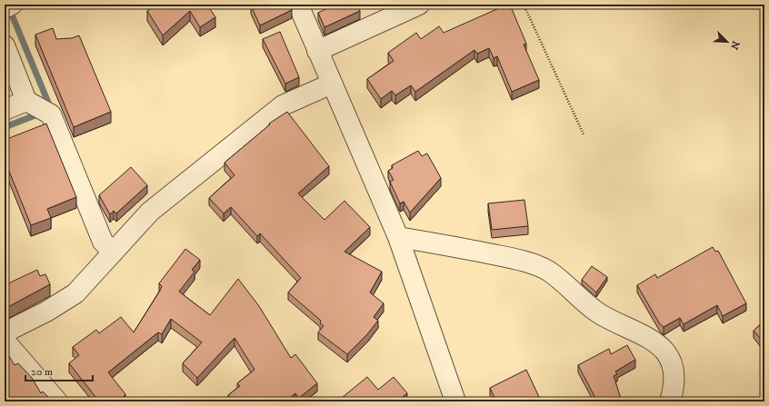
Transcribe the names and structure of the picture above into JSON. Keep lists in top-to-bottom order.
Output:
{
  "scale_bar": "20 m",
  "north": "bottom right"
}
